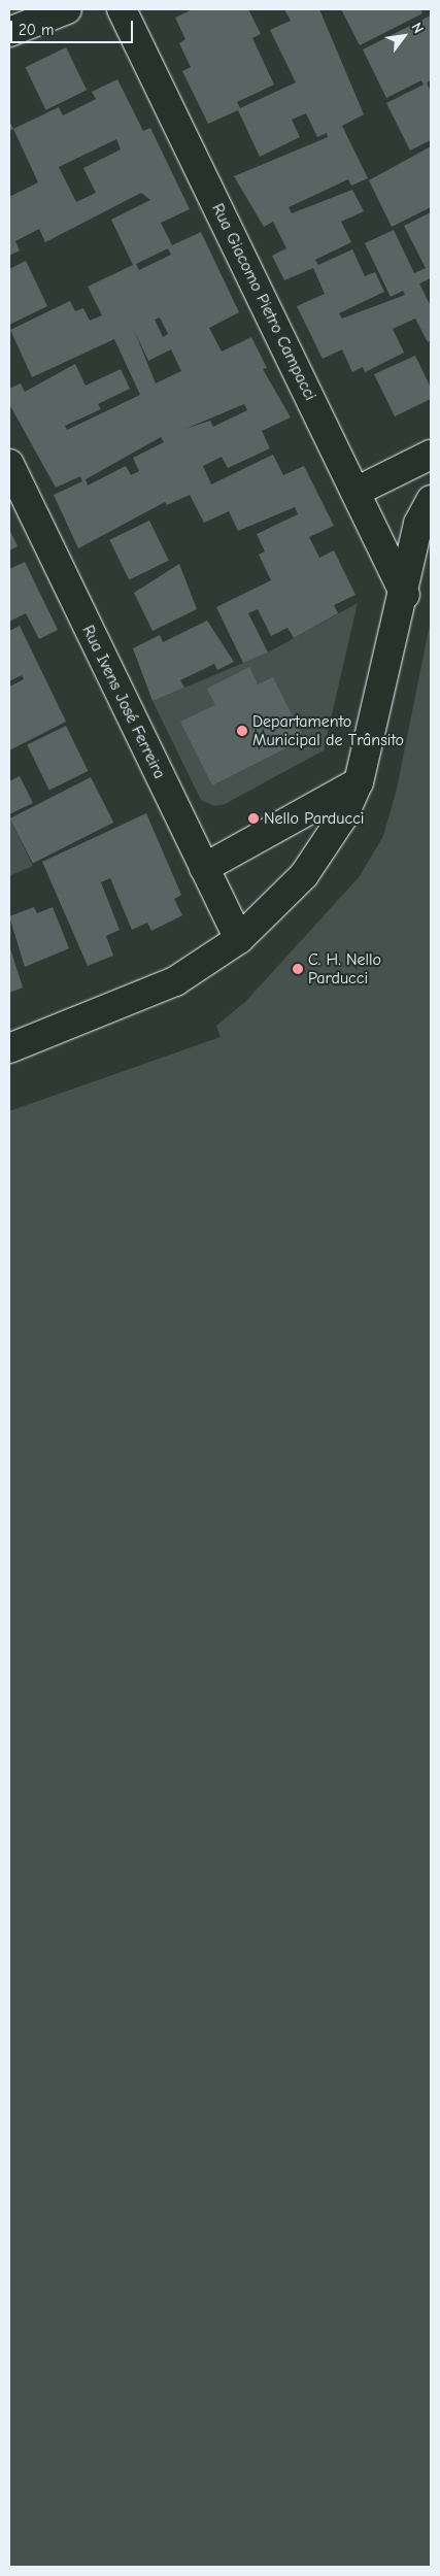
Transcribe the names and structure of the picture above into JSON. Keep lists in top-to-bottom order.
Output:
{
  "streets": {
    "street": ["Rua Giacomo Pietro Campacci", "Rua Ivens José Ferreira"]
  },
  "places": ["Departamento Municipal de Trânsito", "Nello Parducci", "C. H. Nello Parducci"],
  "scale_bar": "20 m",
  "north": "top right"
}
